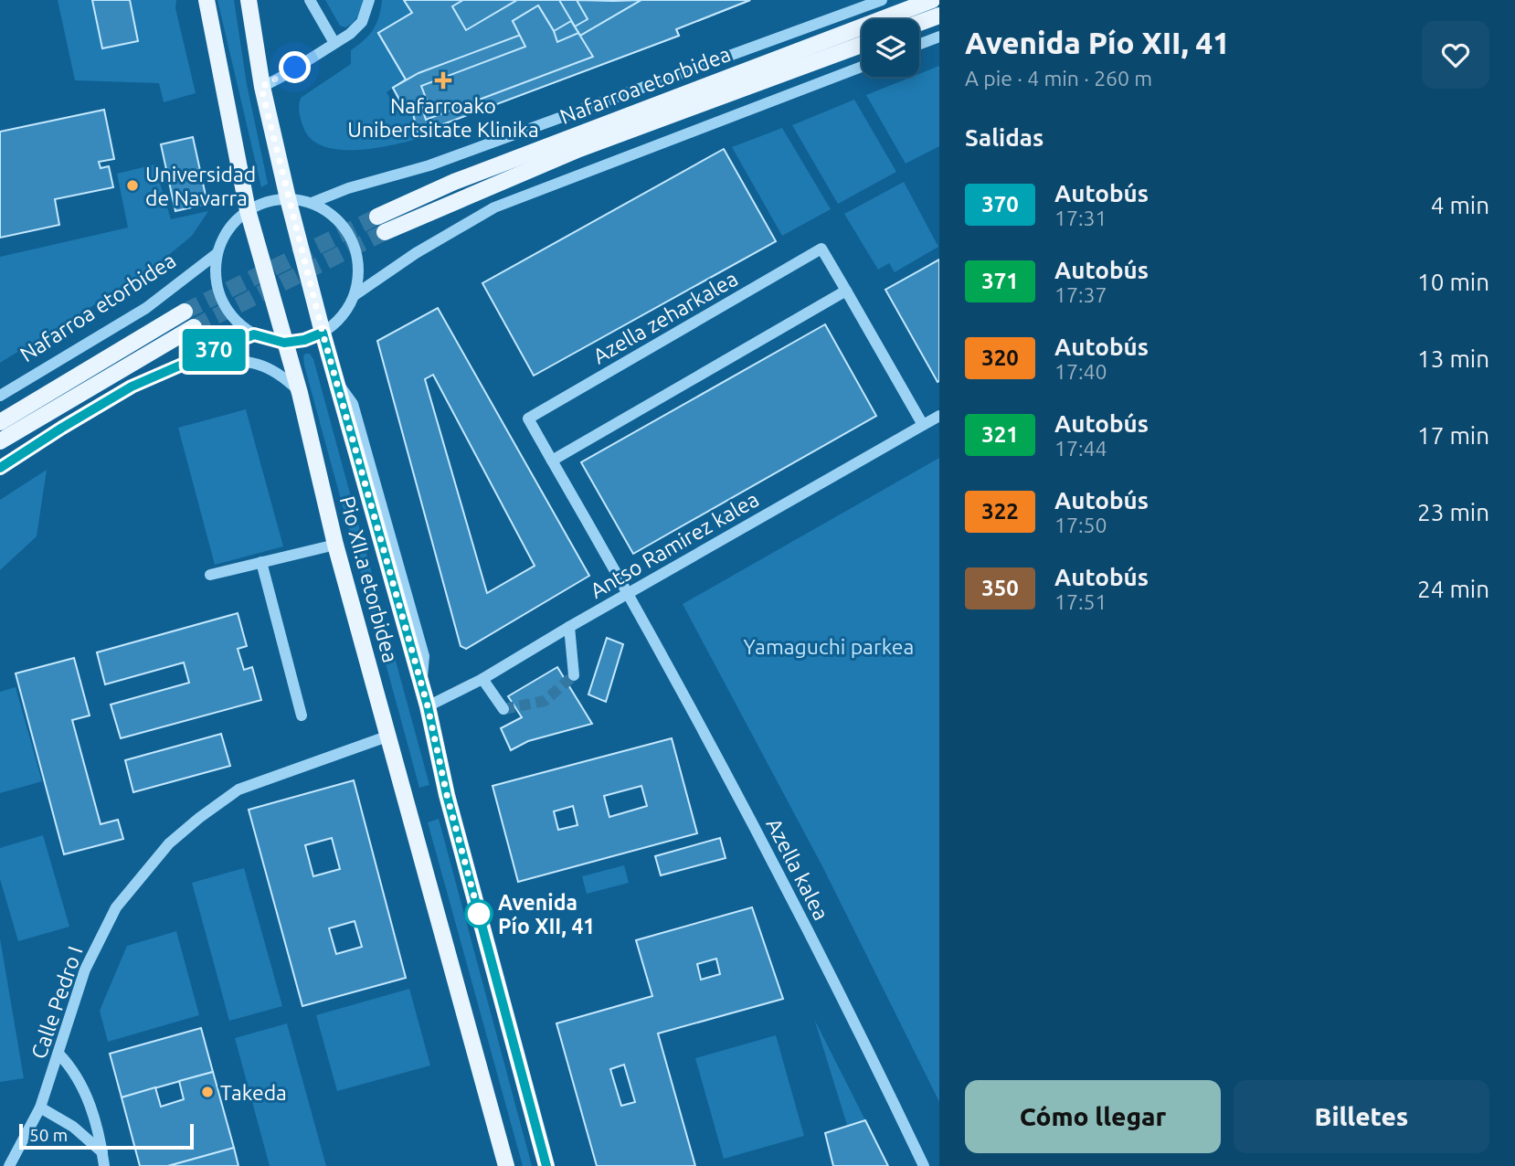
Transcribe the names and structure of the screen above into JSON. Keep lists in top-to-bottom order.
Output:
{
  "streets": {
    "main road": ["Nafarroa etorbidea", "Pio XII.a etorbidea"],
    "street": [
      "Azella zeharkalea",
      "Antso Ramirez kalea",
      "Azella kalea",
      "Calle Pedro I"
    ]
  },
  "crossings": [
    ["Azella zeharkalea", "Antso Ramirez kalea"],
    ["Azella zeharkalea", "Azella kalea"],
    ["Antso Ramirez kalea", "Pio XII.a etorbidea"],
    ["Antso Ramirez kalea", "Azella kalea"],
    ["Pio XII.a etorbidea", "Calle Pedro I"]
  ],
  "parks": ["Yamaguchi parkea"],
  "places": {
    "health": ["Nafarroako Unibertsitate Klinika"],
    "other": ["Universidad de Navarra", "Avenida Pío XII, 41", "Takeda"]
  },
  "lines": ["bus line 370"],
  "scale_bar": "50 m",
  "page": {
    "on_map": "370",
    "heading": [
      ["Avenida Pío XII, 41", "A pie · 4 min · 260 m"],
      "Salidas"
    ],
    "list": [
      {
        "mark": "370",
        "name": "Autobús",
        "note": "17:31",
        "value": "4 min"
      },
      {
        "mark": "371",
        "name": "Autobús",
        "note": "17:37",
        "value": "10 min"
      },
      {
        "mark": "320",
        "name": "Autobús",
        "note": "17:40",
        "value": "13 min"
      },
      {
        "mark": "321",
        "name": "Autobús",
        "note": "17:44",
        "value": "17 min"
      },
      {
        "mark": "322",
        "name": "Autobús",
        "note": "17:50",
        "value": "23 min"
      },
      {
        "mark": "350",
        "name": "Autobús",
        "note": "17:51",
        "value": "24 min"
      }
    ],
    "buttons": ["Cómo llegar", "Billetes"],
    "scale": "50 m"
  }
}
